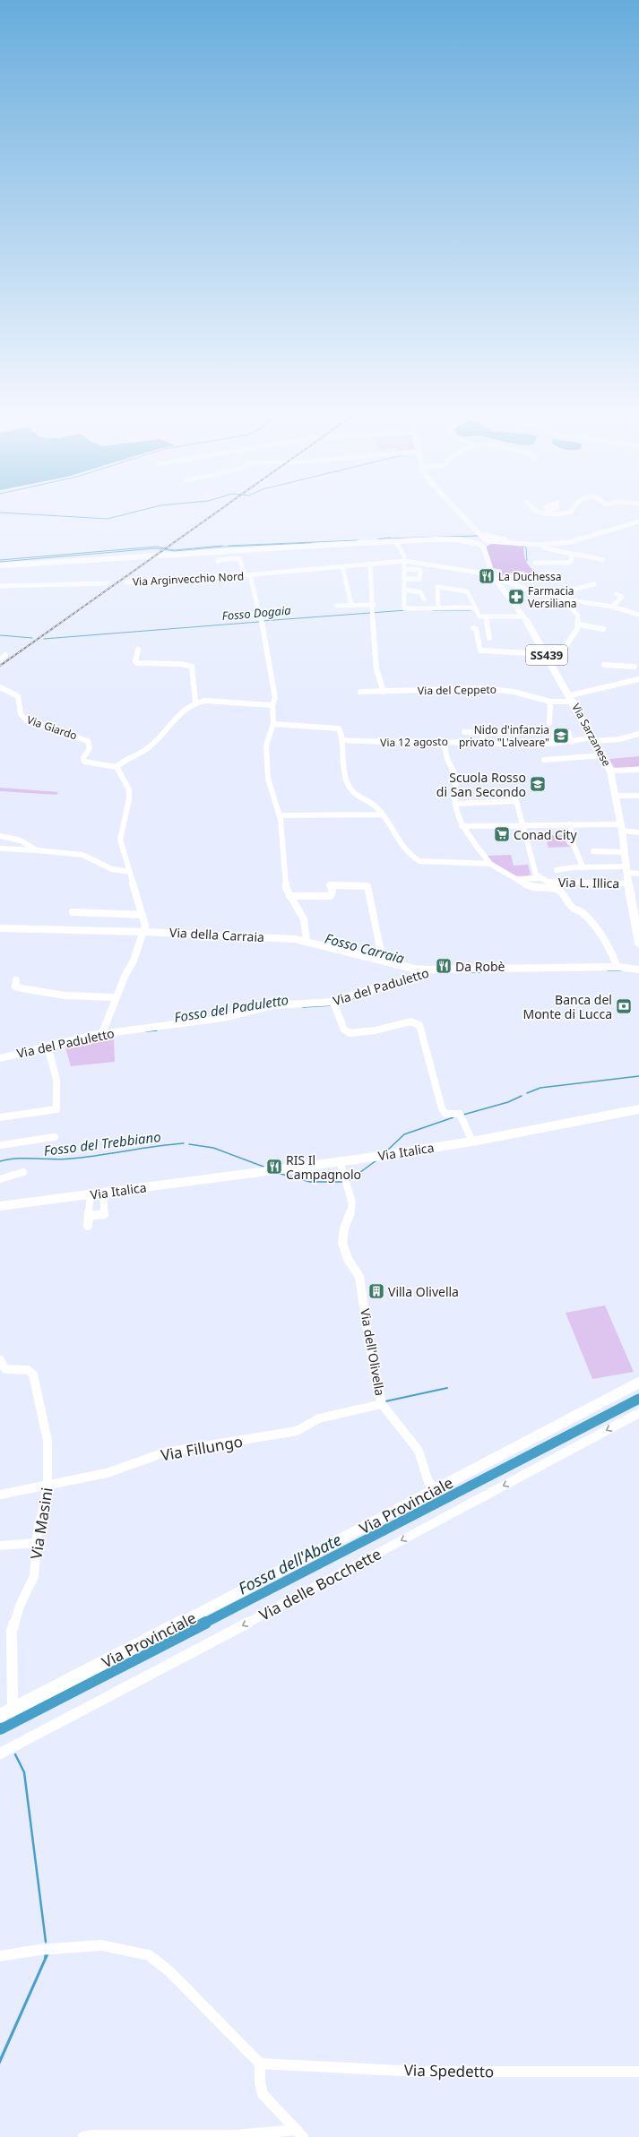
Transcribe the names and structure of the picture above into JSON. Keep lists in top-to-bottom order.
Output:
{
  "streets": {
    "main road": [
      "SS439",
      "Via Sarzanese",
      "Via Italica",
      "Via Provinciale"
    ],
    "street": [
      "Via Arginvecchio Nord",
      "Via del Ceppeto",
      "Via Giardo",
      "Via 12 agosto",
      "Via L. Illica",
      "Via della Carraia",
      "Via del Paduletto",
      "Via dell'Olivella",
      "Via Fillungo",
      "Via Masini",
      "Via delle Bocchette",
      "Via Spedetto"
    ]
  },
  "crossings": [
    ["SS439", "Via Sarzanese"],
    ["Via del Ceppeto", "Via Sarzanese"],
    ["Via Sarzanese", "Via 12 agosto"],
    ["Via Sarzanese", "Via L. Illica"],
    ["Via della Carraia", "Via del Paduletto"],
    ["Via Italica", "Via dell'Olivella"],
    ["Via dell'Olivella", "Via Fillungo"],
    ["Via dell'Olivella", "Via Provinciale"],
    ["Via Fillungo", "Via Masini"],
    ["Via Provinciale", "Via Masini"]
  ],
  "one_way": ["Via delle Bocchette"],
  "water": [
    "Fosso Dogaia",
    "Fosso Carraia",
    "Fosso del Paduletto",
    "Fosso del Trebbiano",
    "Fossa dell'Abate"
  ],
  "places": {
    "restaurant": ["La Duchessa", "Da Robè", "RIS Il Campagnolo"],
    "pharmacy": ["Farmacia Versiliana"],
    "school or university": ["Nido d'infanzia privato \"L'alveare\"", "Scuola Rosso di San Secondo"],
    "supermarket": ["Conad City"],
    "bank": ["Banca del Monte di Lucca"],
    "building": ["Villa Olivella"]
  }
}
